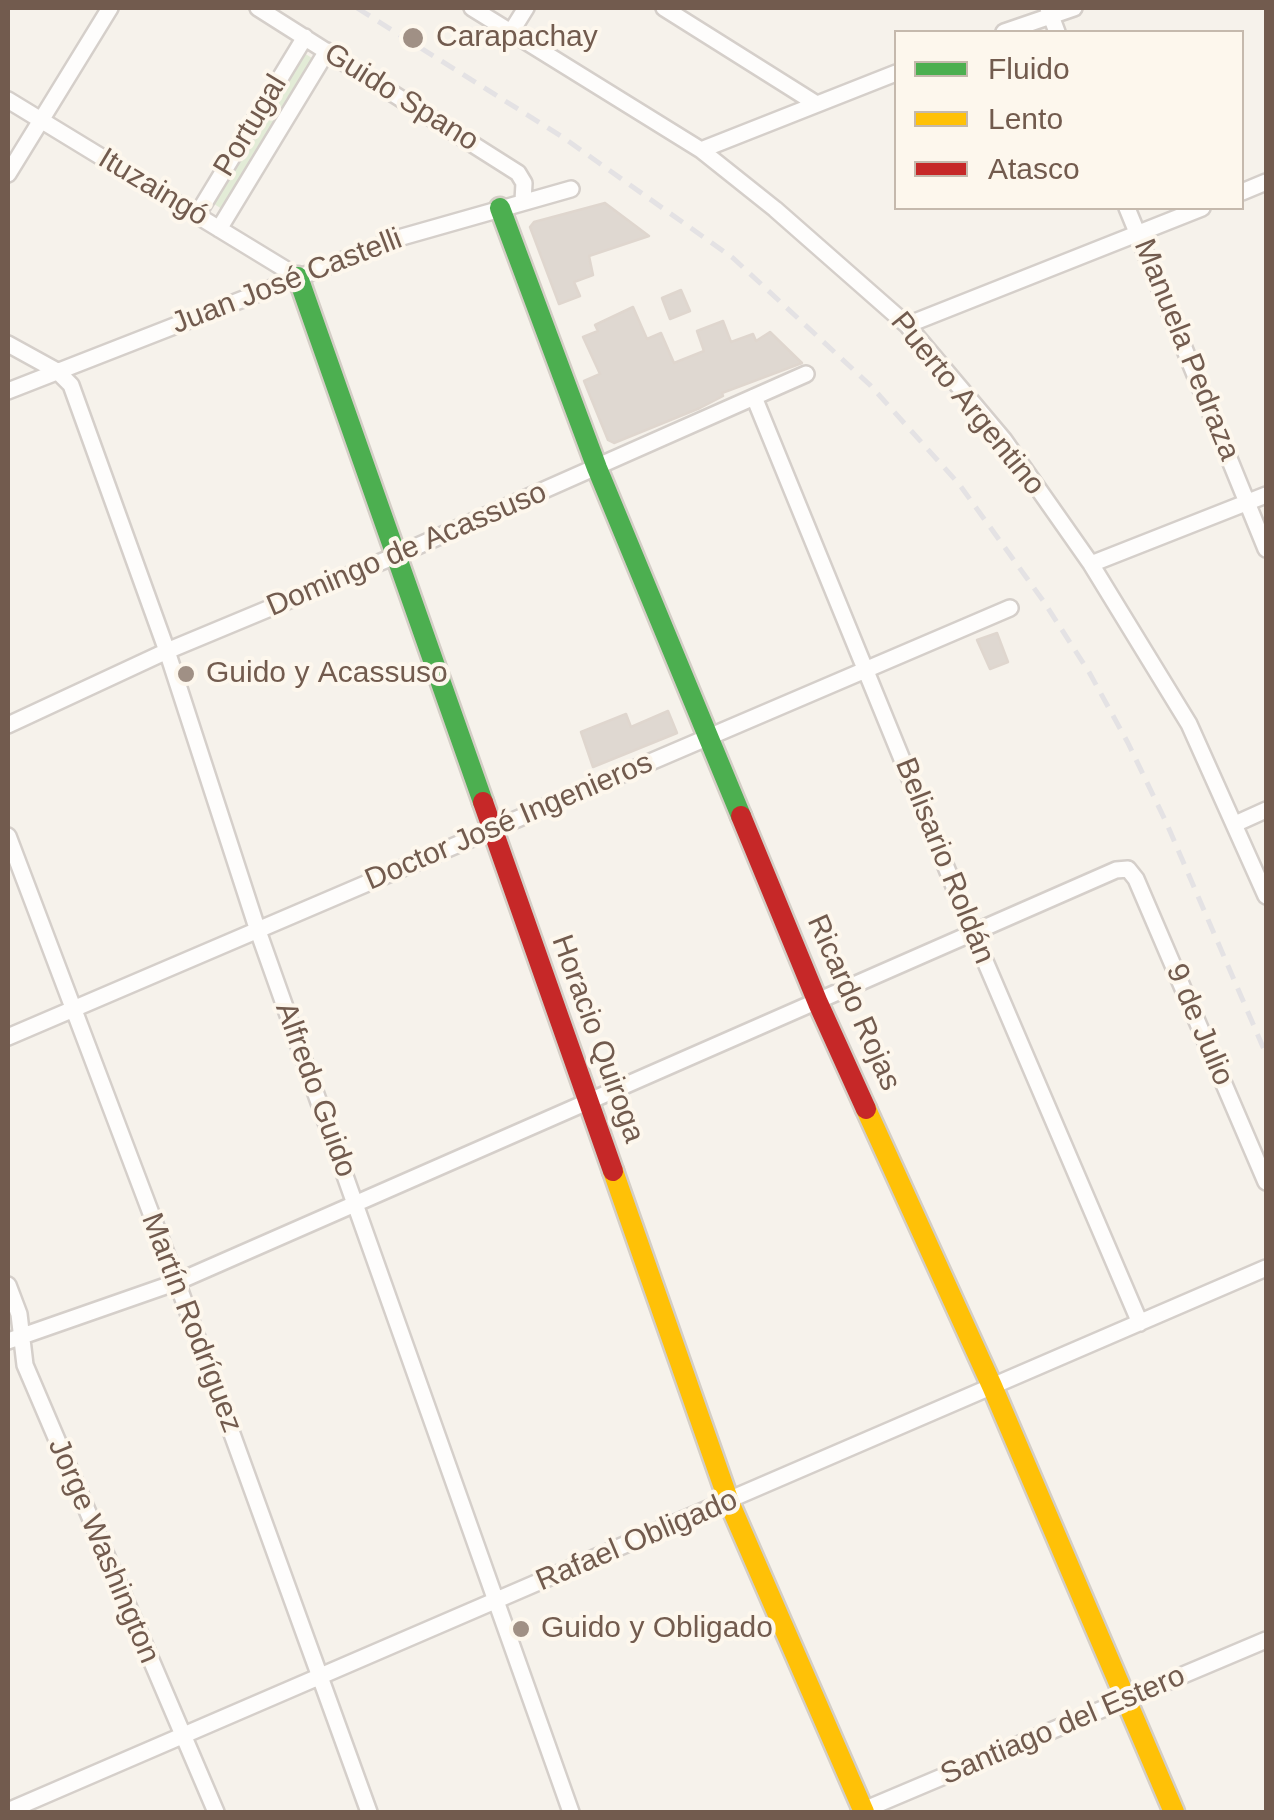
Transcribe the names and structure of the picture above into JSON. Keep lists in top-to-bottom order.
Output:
{
  "streets": {
    "street": [
      "Guido Spano",
      "Portugal",
      "Ituzaingó",
      "Juan José Castelli",
      "Manuela Pedraza",
      "Puerto Argentino",
      "Domingo de Acassuso",
      "Doctor José Ingenieros",
      "Belisario Roldán",
      "Ricardo Rojas",
      "9 de Julio",
      "Horacio Quiroga",
      "Alfredo Guido",
      "Martín Rodríguez",
      "Rafael Obligado",
      "Jorge Washington",
      "Santiago del Estero"
    ]
  },
  "crossings": [
    ["Guido Spano", "Portugal"],
    ["Guido Spano", "Juan José Castelli"],
    ["Portugal", "Ituzaingó"],
    ["Ituzaingó", "Juan José Castelli"],
    ["Ituzaingó", "Horacio Quiroga"],
    ["Juan José Castelli", "Ricardo Rojas"],
    ["Juan José Castelli", "Horacio Quiroga"],
    ["Juan José Castelli", "Alfredo Guido"],
    ["Domingo de Acassuso", "Belisario Roldán"],
    ["Domingo de Acassuso", "Ricardo Rojas"],
    ["Domingo de Acassuso", "Horacio Quiroga"],
    ["Domingo de Acassuso", "Alfredo Guido"],
    ["Doctor José Ingenieros", "Belisario Roldán"],
    ["Doctor José Ingenieros", "Ricardo Rojas"],
    ["Doctor José Ingenieros", "Horacio Quiroga"],
    ["Doctor José Ingenieros", "Alfredo Guido"],
    ["Doctor José Ingenieros", "Martín Rodríguez"],
    ["Belisario Roldán", "9 de Julio"],
    ["Belisario Roldán", "Rafael Obligado"],
    ["Ricardo Rojas", "Rafael Obligado"],
    ["Ricardo Rojas", "Santiago del Estero"],
    ["Horacio Quiroga", "Rafael Obligado"],
    ["Horacio Quiroga", "Santiago del Estero"],
    ["Alfredo Guido", "Rafael Obligado"],
    ["Martín Rodríguez", "Rafael Obligado"],
    ["Rafael Obligado", "Jorge Washington"]
  ],
  "places": ["Carapachay", "Guido y Acassuso", "Guido y Obligado"],
  "legend": ["Fluido", "Lento", "Atasco"]
}
